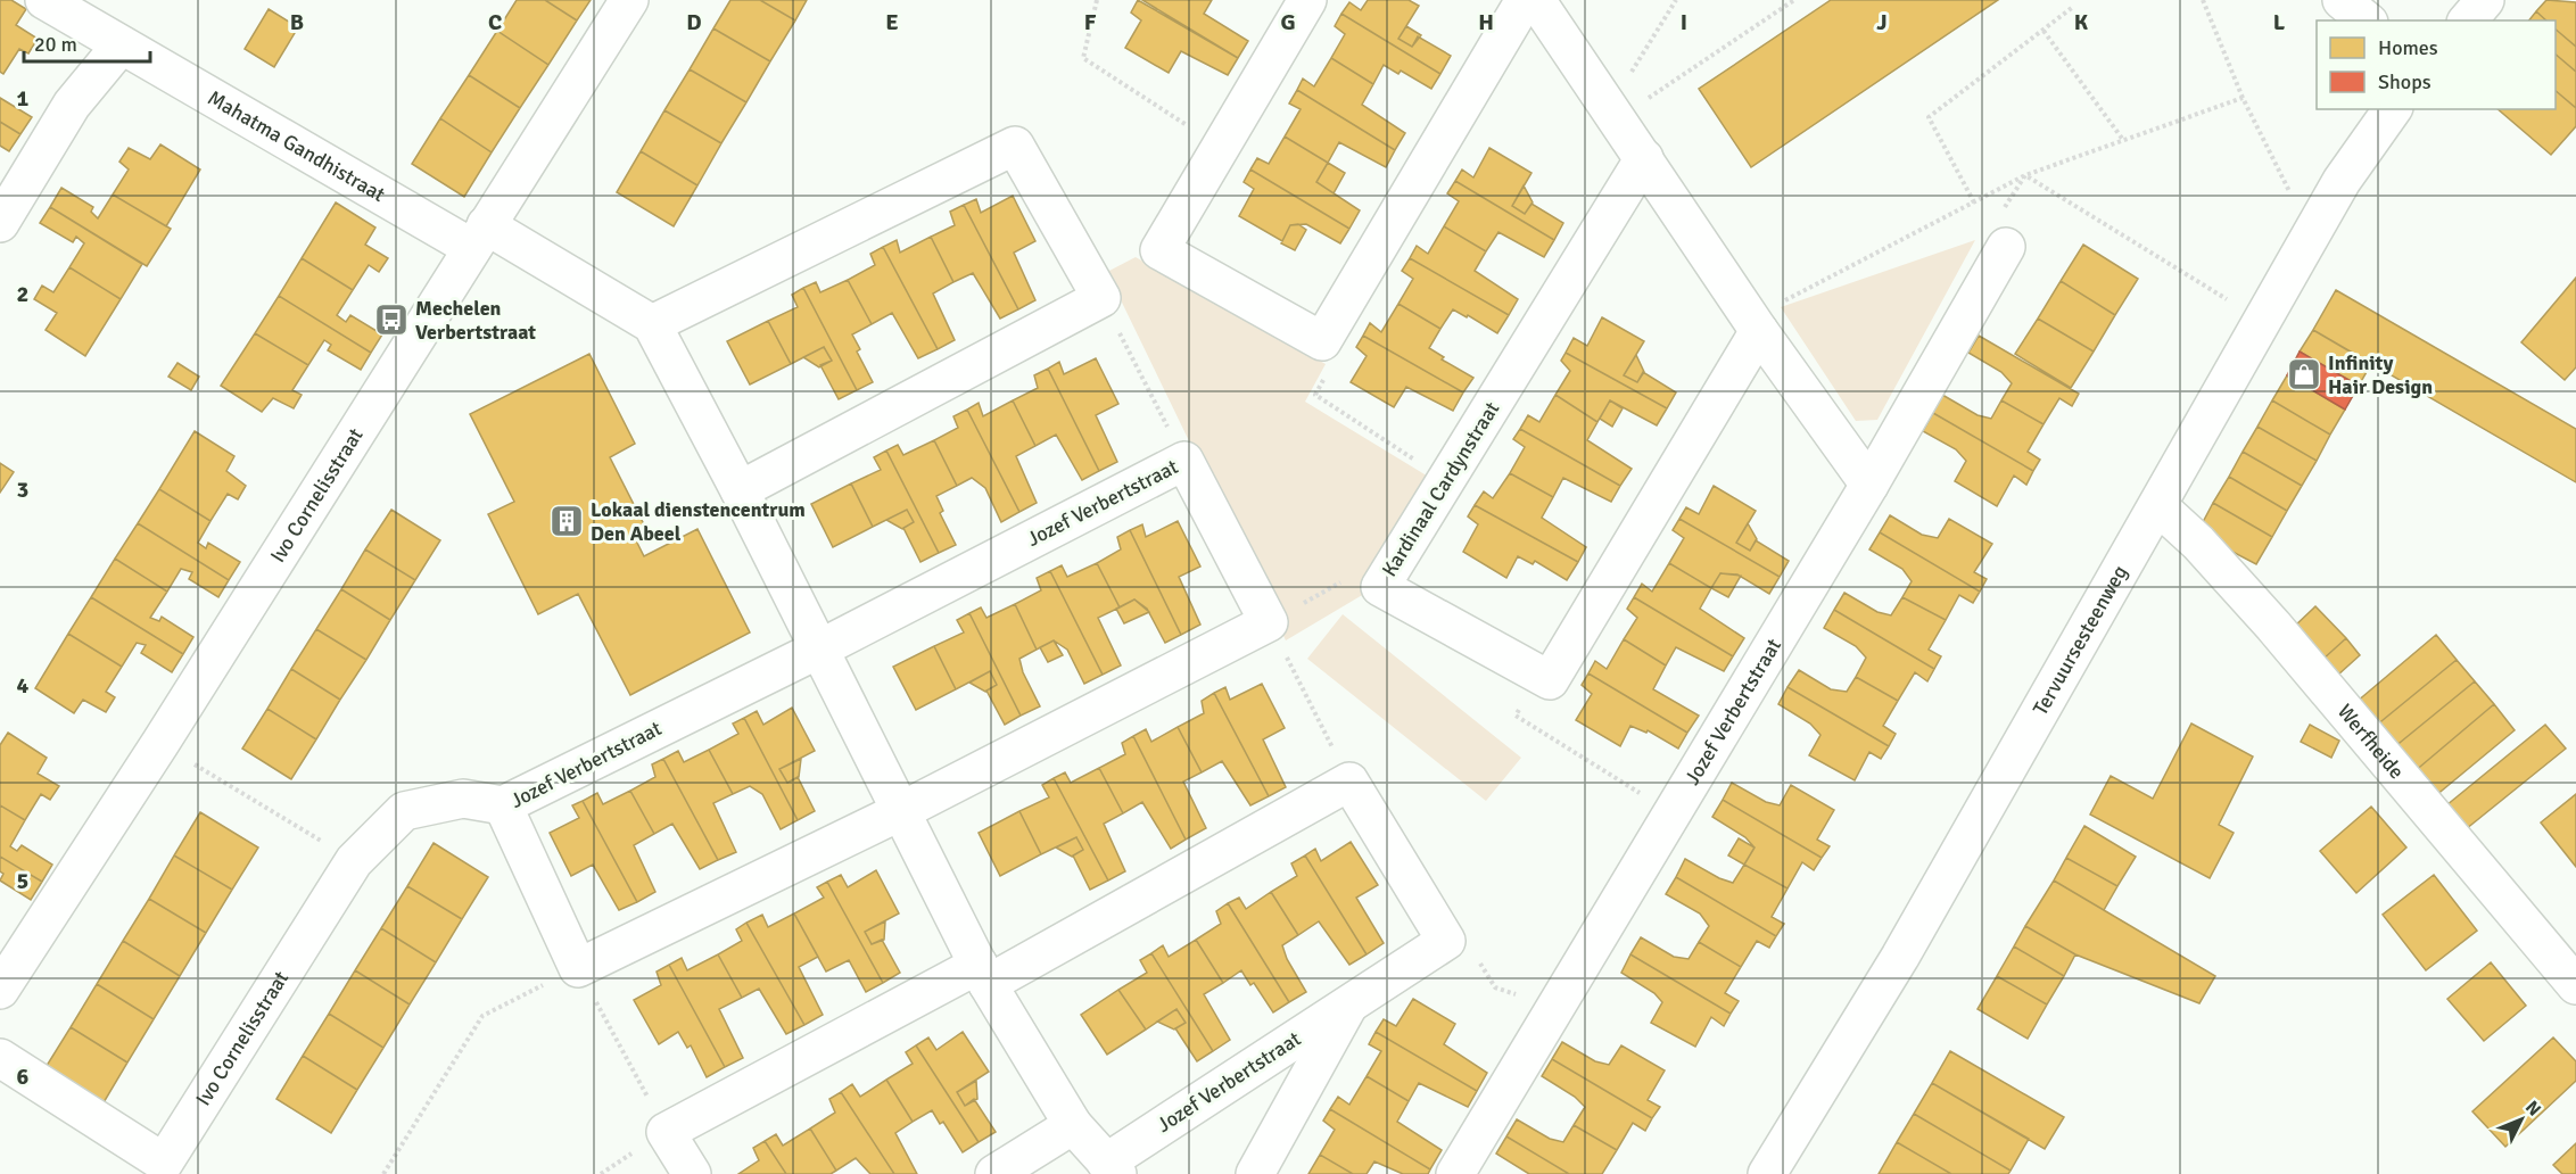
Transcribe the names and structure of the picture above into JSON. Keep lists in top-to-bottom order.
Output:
{
  "streets": {
    "street": [
      "Mahatma Gandhistraat",
      "Kardinaal Cardynstraat",
      "Ivo Cornelisstraat",
      "Jozef Verbertstraat",
      "Tervuursesteenweg",
      "Werfheide"
    ]
  },
  "crossings": [
    ["Mahatma Gandhistraat", "Ivo Cornelisstraat"],
    ["Ivo Cornelisstraat", "Jozef Verbertstraat"],
    ["Tervuursesteenweg", "Werfheide"]
  ],
  "places": {
    "bus stop": ["Mechelen Verbertstraat"],
    "shop": ["Infinity Hair Design"],
    "building": ["Lokaal dienstencentrum Den Abeel"]
  },
  "legend": ["Homes", "Shops"],
  "scale_bar": "20 m",
  "north": "top right",
  "grid": {
    "columns": [
      "B",
      "C",
      "D",
      "E",
      "F",
      "G",
      "H",
      "I",
      "J",
      "K",
      "L"
    ],
    "rows": [
      "1",
      "2",
      "3",
      "4",
      "5",
      "6"
    ]
  }
}
